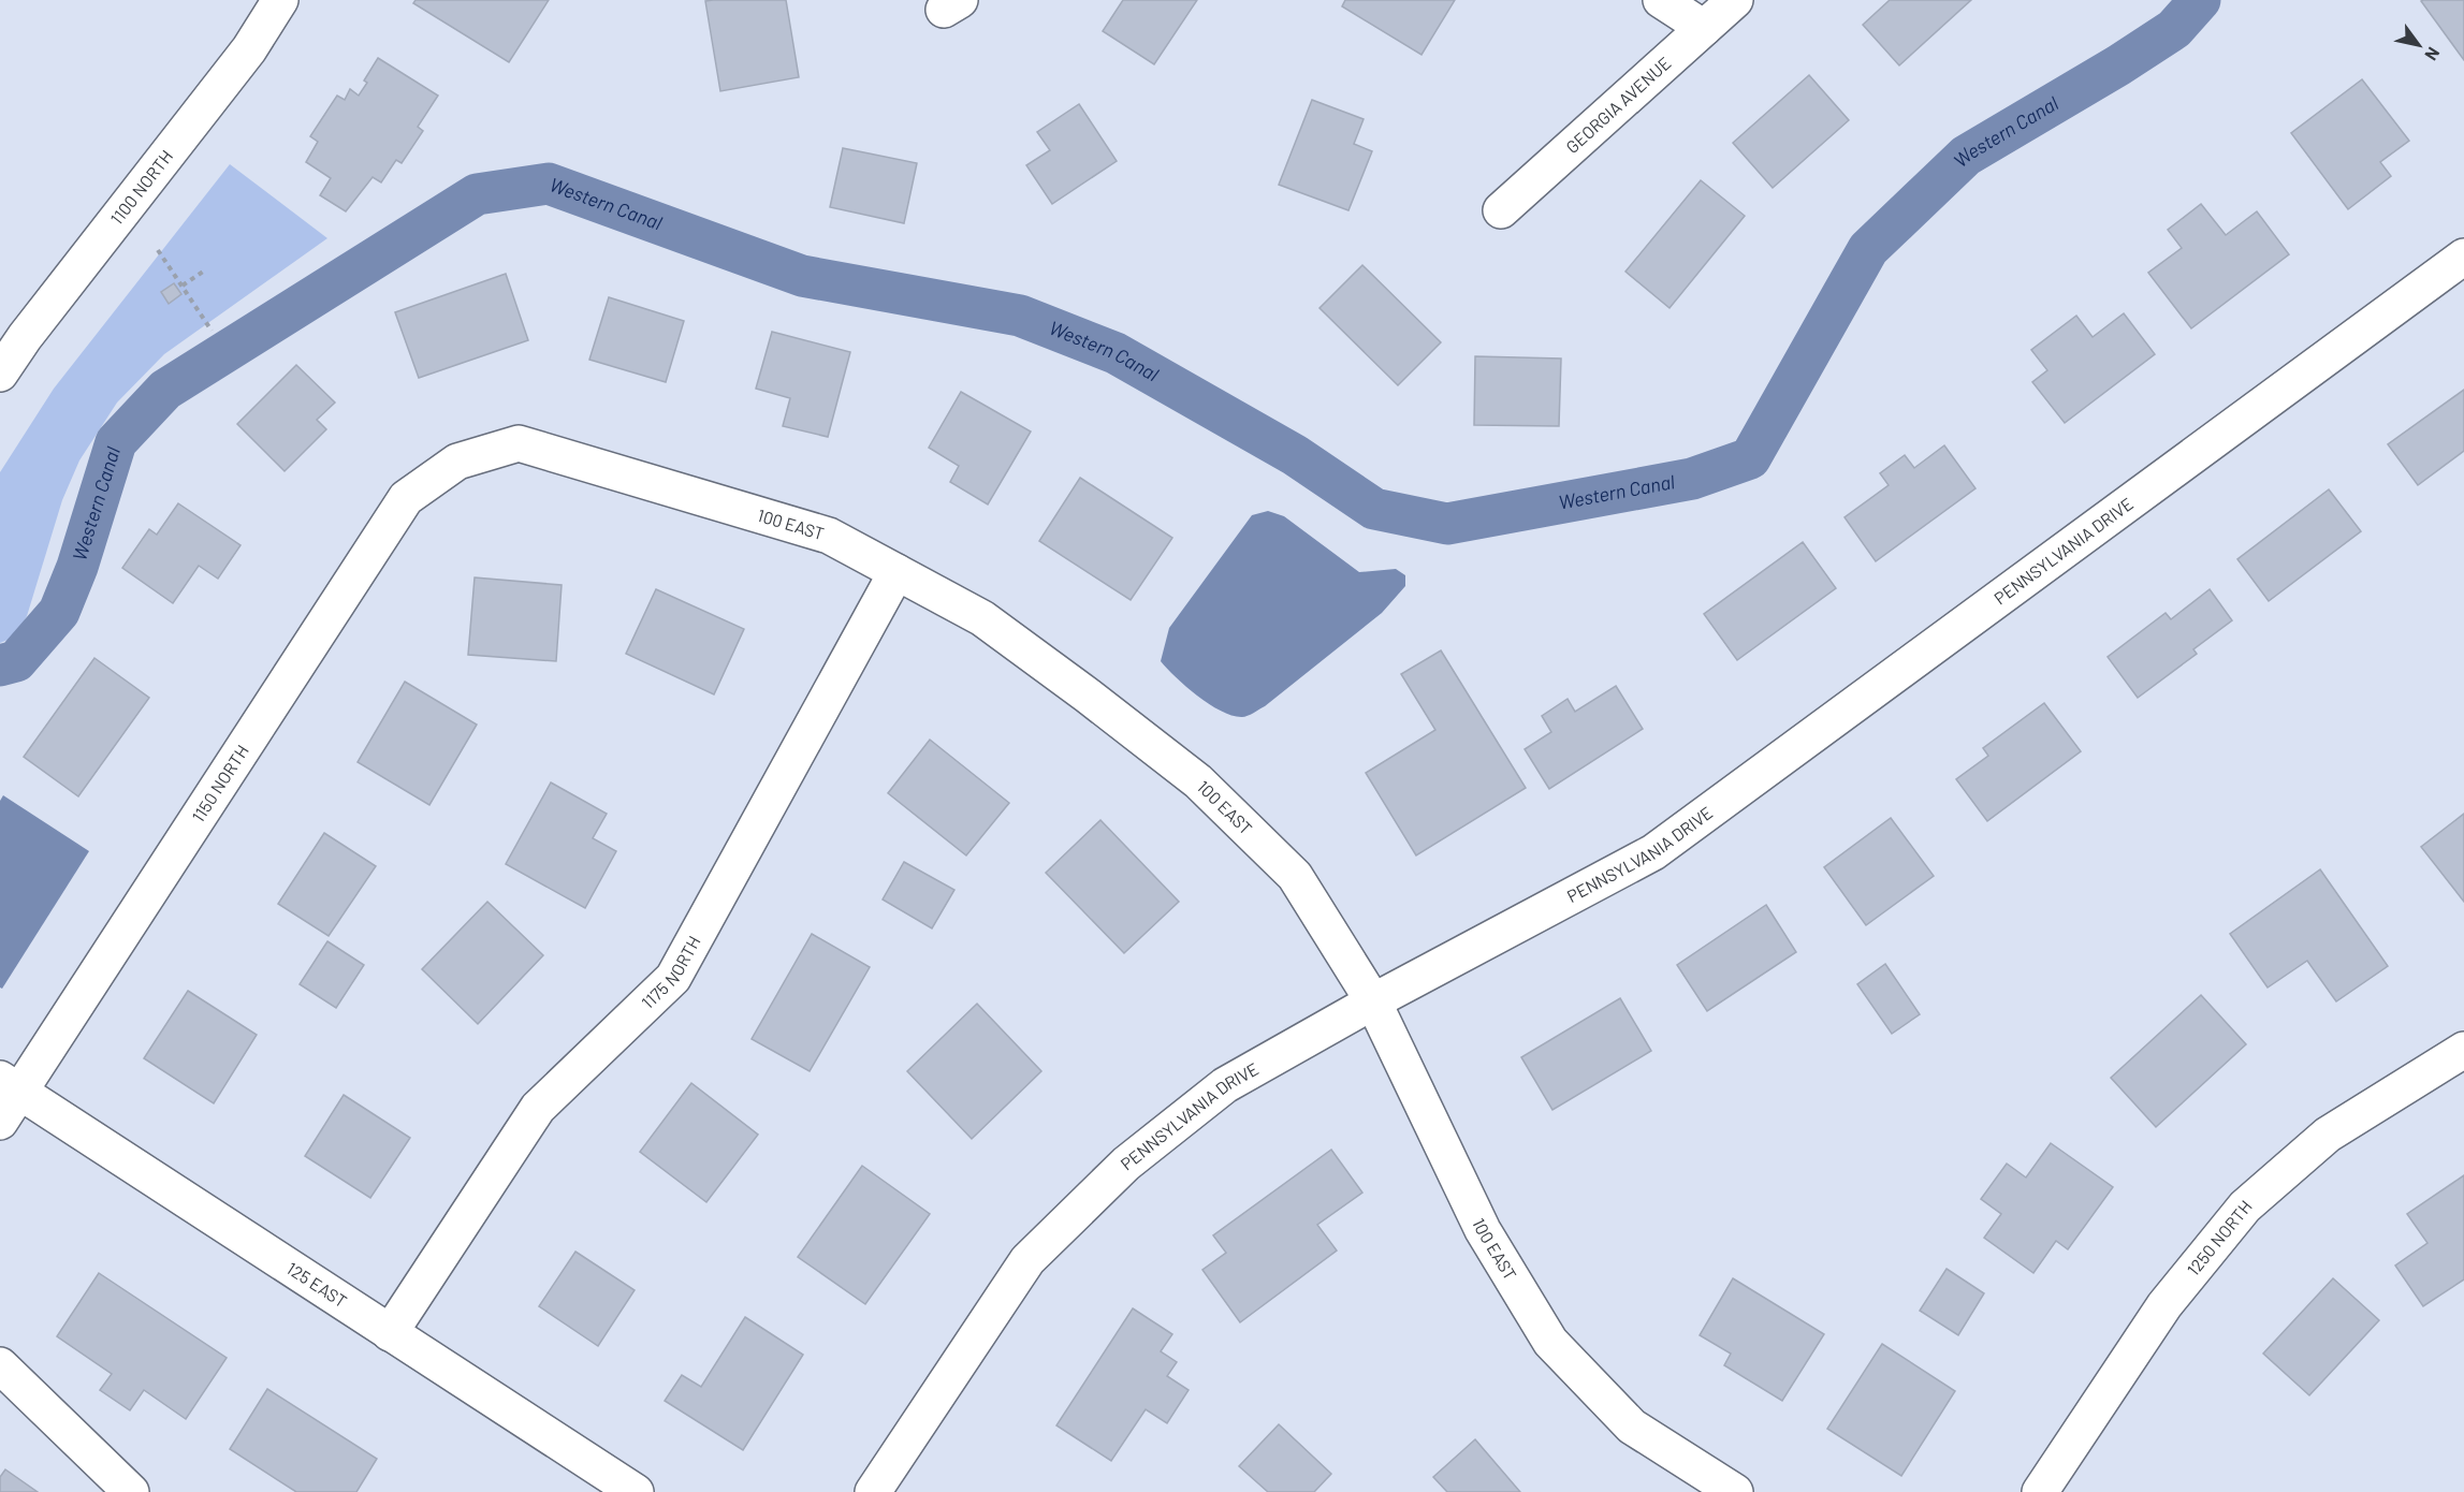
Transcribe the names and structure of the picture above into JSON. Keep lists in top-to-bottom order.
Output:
{
  "streets": {
    "street": [
      "GEORGIA AVENUE",
      "1100 NORTH",
      "100 EAST",
      "PENNSYLVANIA DRIVE",
      "1150 NORTH",
      "1175 NORTH",
      "1250 NORTH",
      "125 EAST"
    ]
  },
  "crossings": [
    ["100 EAST", "PENNSYLVANIA DRIVE"],
    ["100 EAST", "1150 NORTH"],
    ["100 EAST", "1175 NORTH"],
    ["1150 NORTH", "125 EAST"],
    ["1175 NORTH", "125 EAST"]
  ],
  "water": ["Western Canal"],
  "north": "bottom right"
}
